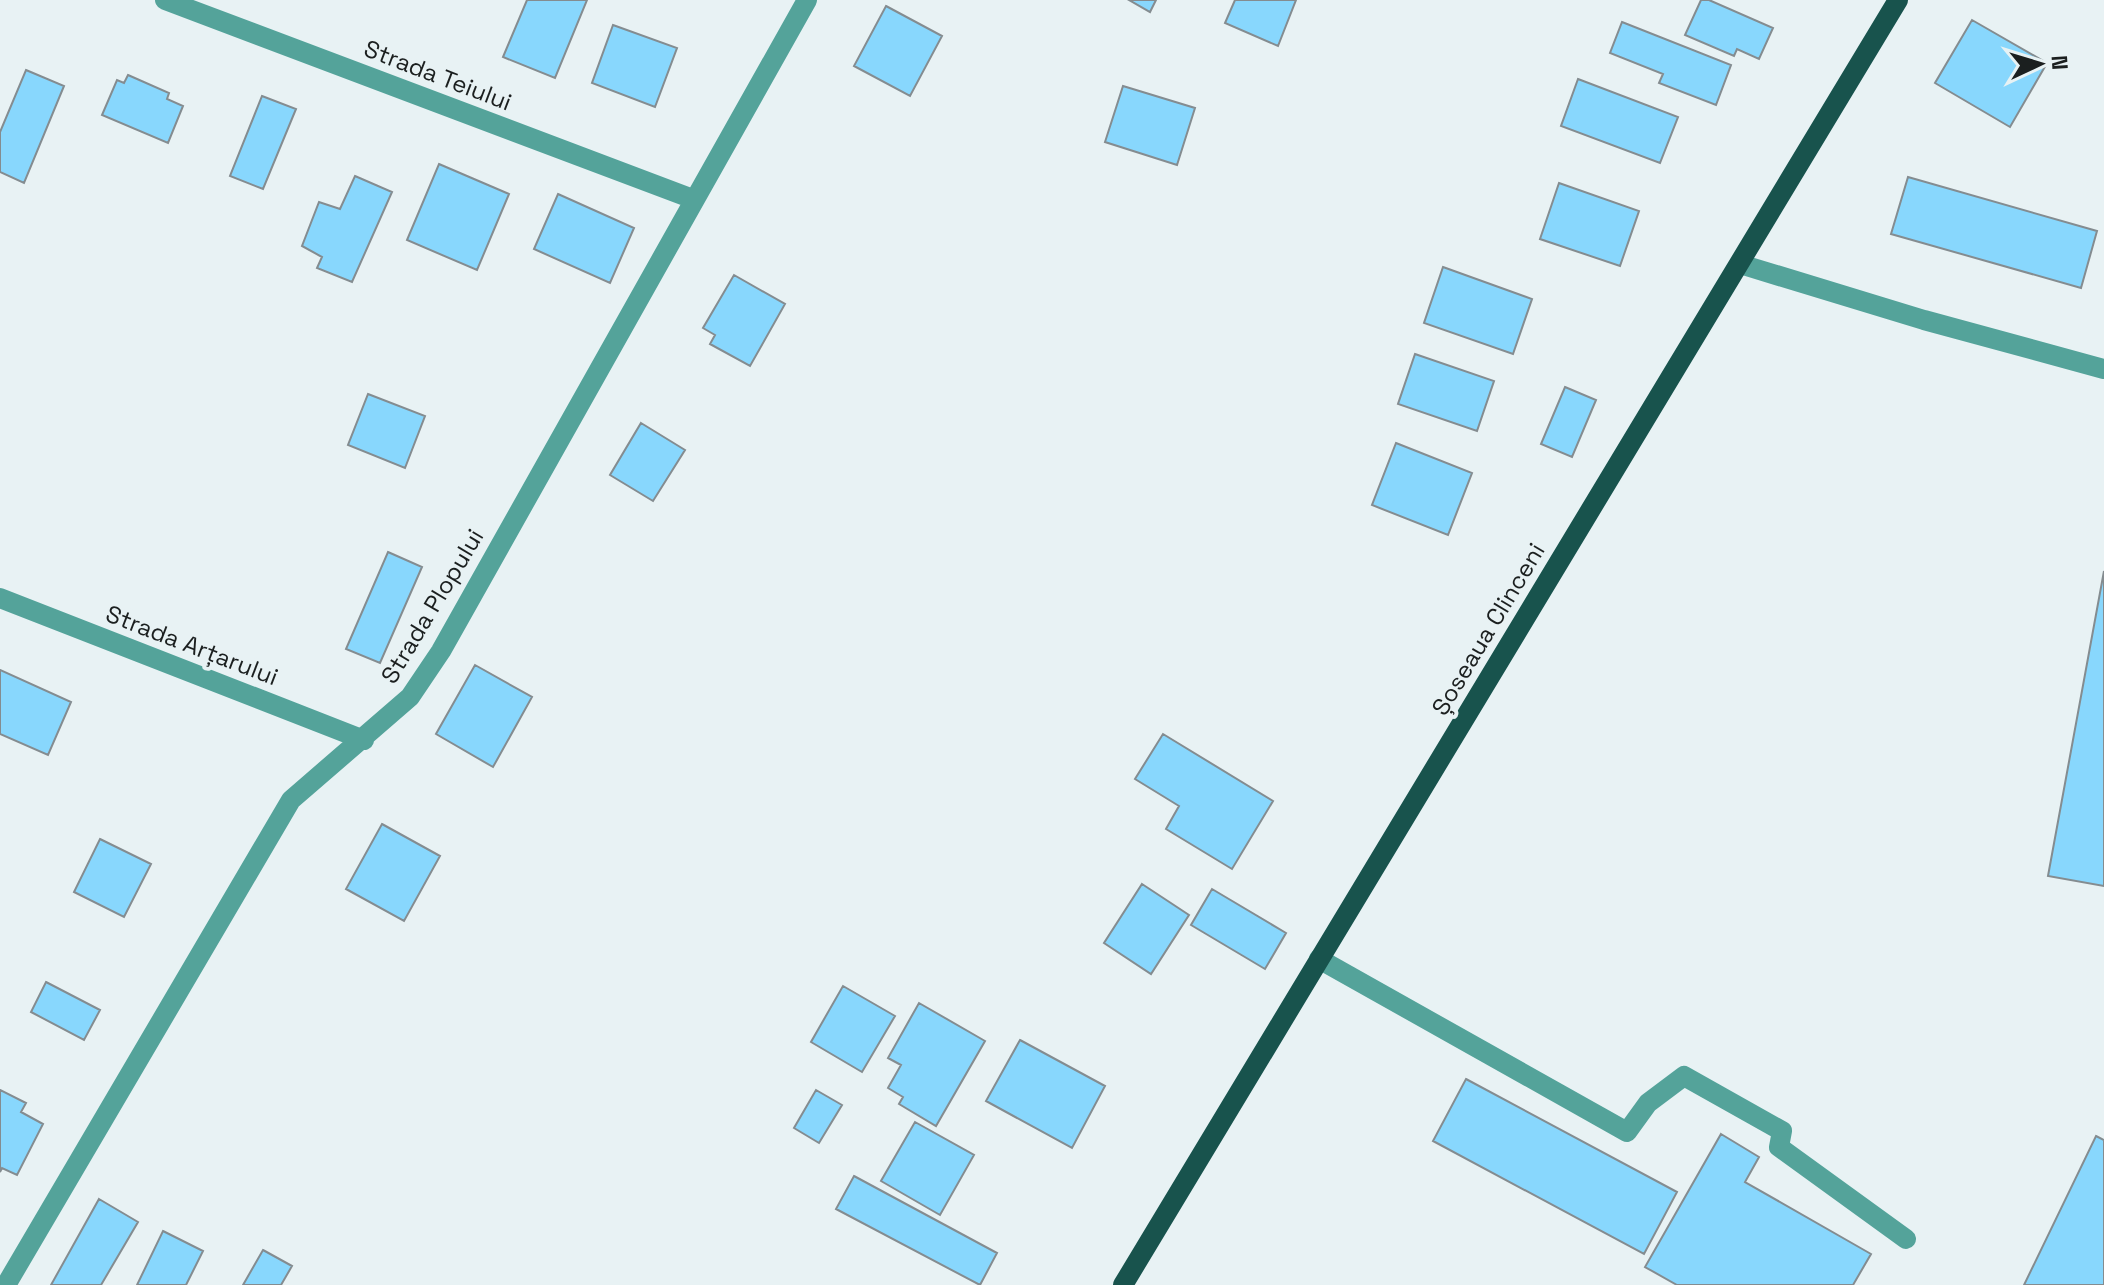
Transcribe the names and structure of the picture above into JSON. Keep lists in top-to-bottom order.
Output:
{
  "streets": {
    "main road": ["Șoseaua Clinceni"],
    "street": ["Strada Teiului", "Strada Plopului", "Strada Arțarului"]
  },
  "crossings": [
    ["Strada Teiului", "Strada Plopului"],
    ["Strada Plopului", "Strada Arțarului"]
  ],
  "north": "right"
}
